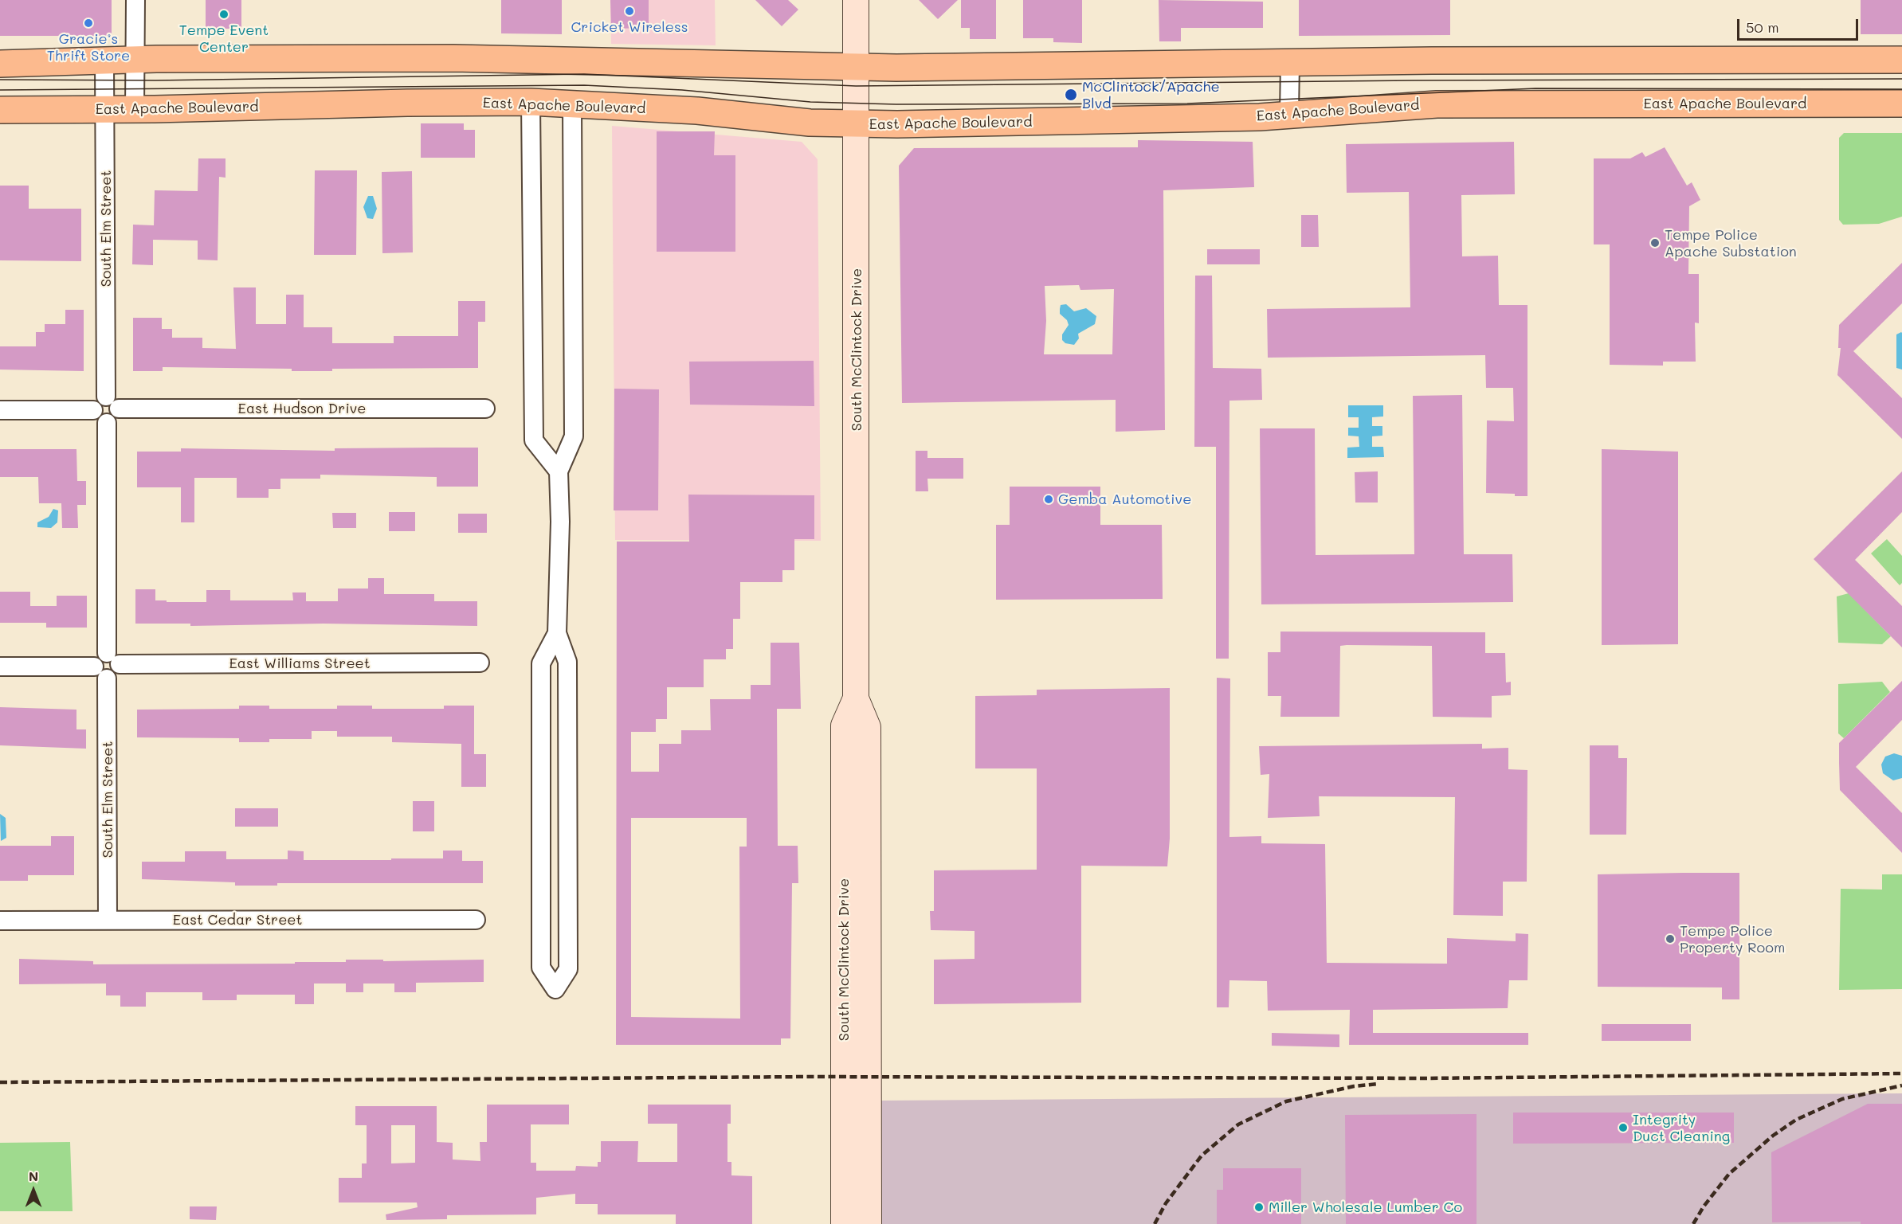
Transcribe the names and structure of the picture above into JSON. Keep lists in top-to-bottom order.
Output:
{
  "streets": {
    "main road": ["East Apache Boulevard", "South McClintock Drive"],
    "street": [
      "South Elm Street",
      "East Hudson Drive",
      "East Williams Street",
      "East Cedar Street"
    ]
  },
  "crossings": [
    ["East Apache Boulevard", "South Elm Street"],
    ["East Apache Boulevard", "South McClintock Drive"],
    ["South Elm Street", "East Hudson Drive"],
    ["South Elm Street", "East Williams Street"],
    ["South Elm Street", "East Cedar Street"]
  ],
  "places": [
    "Cricket Wireless",
    "Tempe Event Center",
    "Gracie’s Thrift Store",
    "McClintock/Apache Blvd",
    "Tempe Police Apache Substation",
    "Gemba Automotive",
    "Tempe Police Property Room",
    "Integrity Duct Cleaning",
    "Miller Wholesale Lumber Co"
  ],
  "scale_bar": "50 m",
  "north": "top"
}
